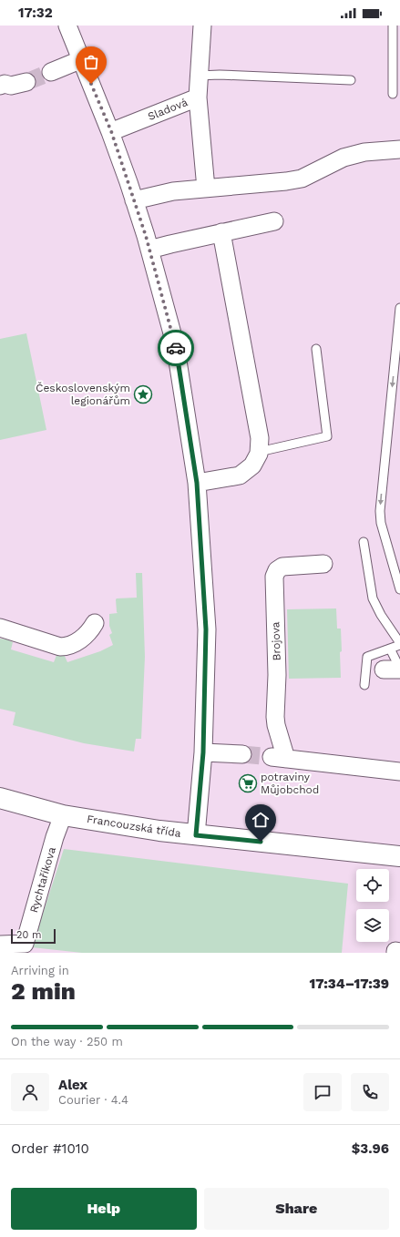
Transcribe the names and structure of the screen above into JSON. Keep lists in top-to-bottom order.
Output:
{
  "streets": {
    "street": [
      "Sladová",
      "Brojova",
      "Francouzská třída",
      "Rychtaříkova"
    ]
  },
  "crossings": [
    ["Francouzská třída", "Rychtaříkova"]
  ],
  "places": {
    "place": ["Československým legionářům"],
    "supermarket": ["potraviny Můjobchod"]
  },
  "scale_bar": "20 m",
  "page": {
    "status": "17:32",
    "scale": "20 m",
    "heading": ["2 min", "Arriving in", "17:34–17:39"],
    "panel": [
      "Alex",
      "Courier · 4.4",
      "Order #1010",
      "$3.96"
    ],
    "bar": "On the way · 250 m",
    "buttons": ["Help", "Share"]
  }
}
